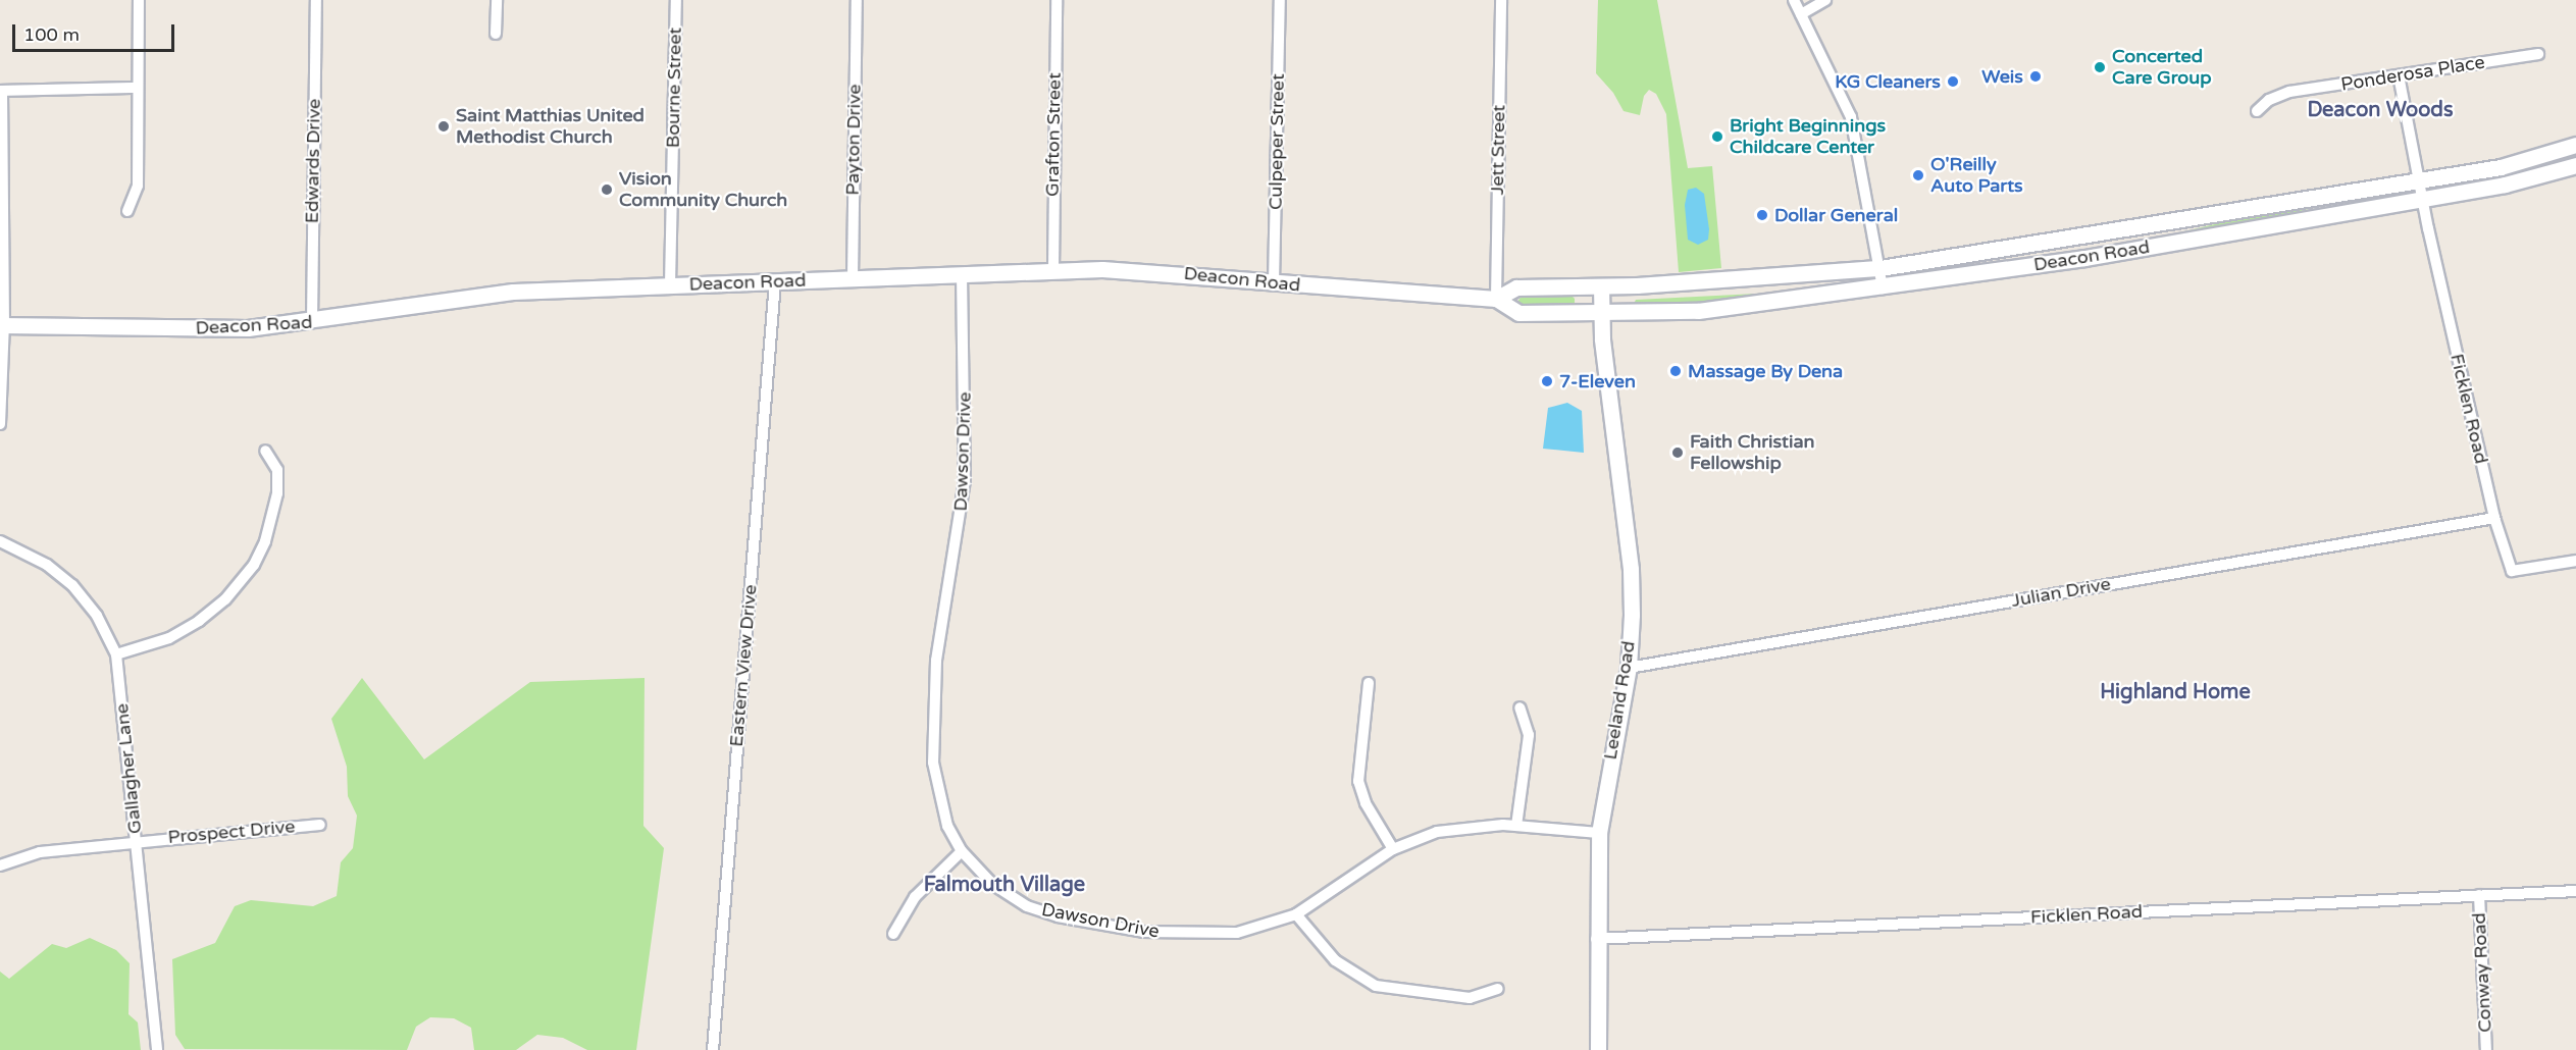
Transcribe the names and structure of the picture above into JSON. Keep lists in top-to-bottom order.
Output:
{
  "streets": {
    "main road": ["Deacon Road", "Leeland Road"],
    "street": [
      "Ponderosa Place",
      "Bourne Street",
      "Grafton Street",
      "Payton Drive",
      "Culpeper Street",
      "Jett Street",
      "Edwards Drive",
      "Ficklen Road",
      "Dawson Drive",
      "Julian Drive",
      "Eastern View Drive",
      "Gallagher Lane",
      "Prospect Drive",
      "Conway Road"
    ]
  },
  "crossings": [
    ["Ponderosa Place", "Ficklen Road"],
    ["Bourne Street", "Deacon Road"],
    ["Grafton Street", "Deacon Road"],
    ["Payton Drive", "Deacon Road"],
    ["Culpeper Street", "Deacon Road"],
    ["Jett Street", "Deacon Road"],
    ["Edwards Drive", "Deacon Road"],
    ["Deacon Road", "Ficklen Road"],
    ["Deacon Road", "Dawson Drive"],
    ["Deacon Road", "Eastern View Drive"],
    ["Deacon Road", "Leeland Road"],
    ["Ficklen Road", "Julian Drive"],
    ["Ficklen Road", "Leeland Road"],
    ["Ficklen Road", "Conway Road"],
    ["Dawson Drive", "Leeland Road"],
    ["Julian Drive", "Leeland Road"],
    ["Gallagher Lane", "Prospect Drive"]
  ],
  "districts": ["Deacon Woods", "Highland Home", "Falmouth Village"],
  "places": [
    "Concerted Care Group",
    "Weis",
    "KG Cleaners",
    "Saint Matthias United Methodist Church",
    "Bright Beginnings Childcare Center",
    "O'Reilly Auto Parts",
    "Vision Community Church",
    "Dollar General",
    "Massage By Dena",
    "7-Eleven",
    "Faith Christian Fellowship"
  ],
  "scale_bar": "100 m"
}
